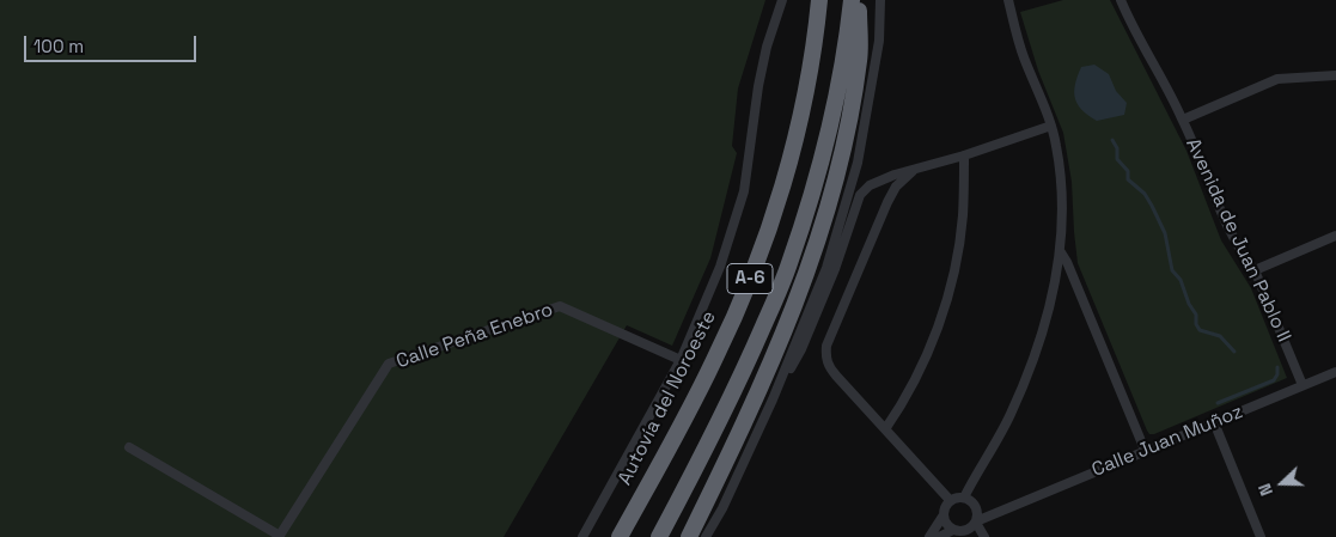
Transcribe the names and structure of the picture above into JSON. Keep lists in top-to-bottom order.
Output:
{
  "streets": {
    "highway": ["A-6", "Autovía del Noroeste"],
    "street": ["Avenida de Juan Pablo II", "Calle Peña Enebro", "Calle Juan Muñoz"]
  },
  "crossings": [
    ["Avenida de Juan Pablo II", "Calle Juan Muñoz"]
  ],
  "scale_bar": "100 m",
  "north": "left"
}
